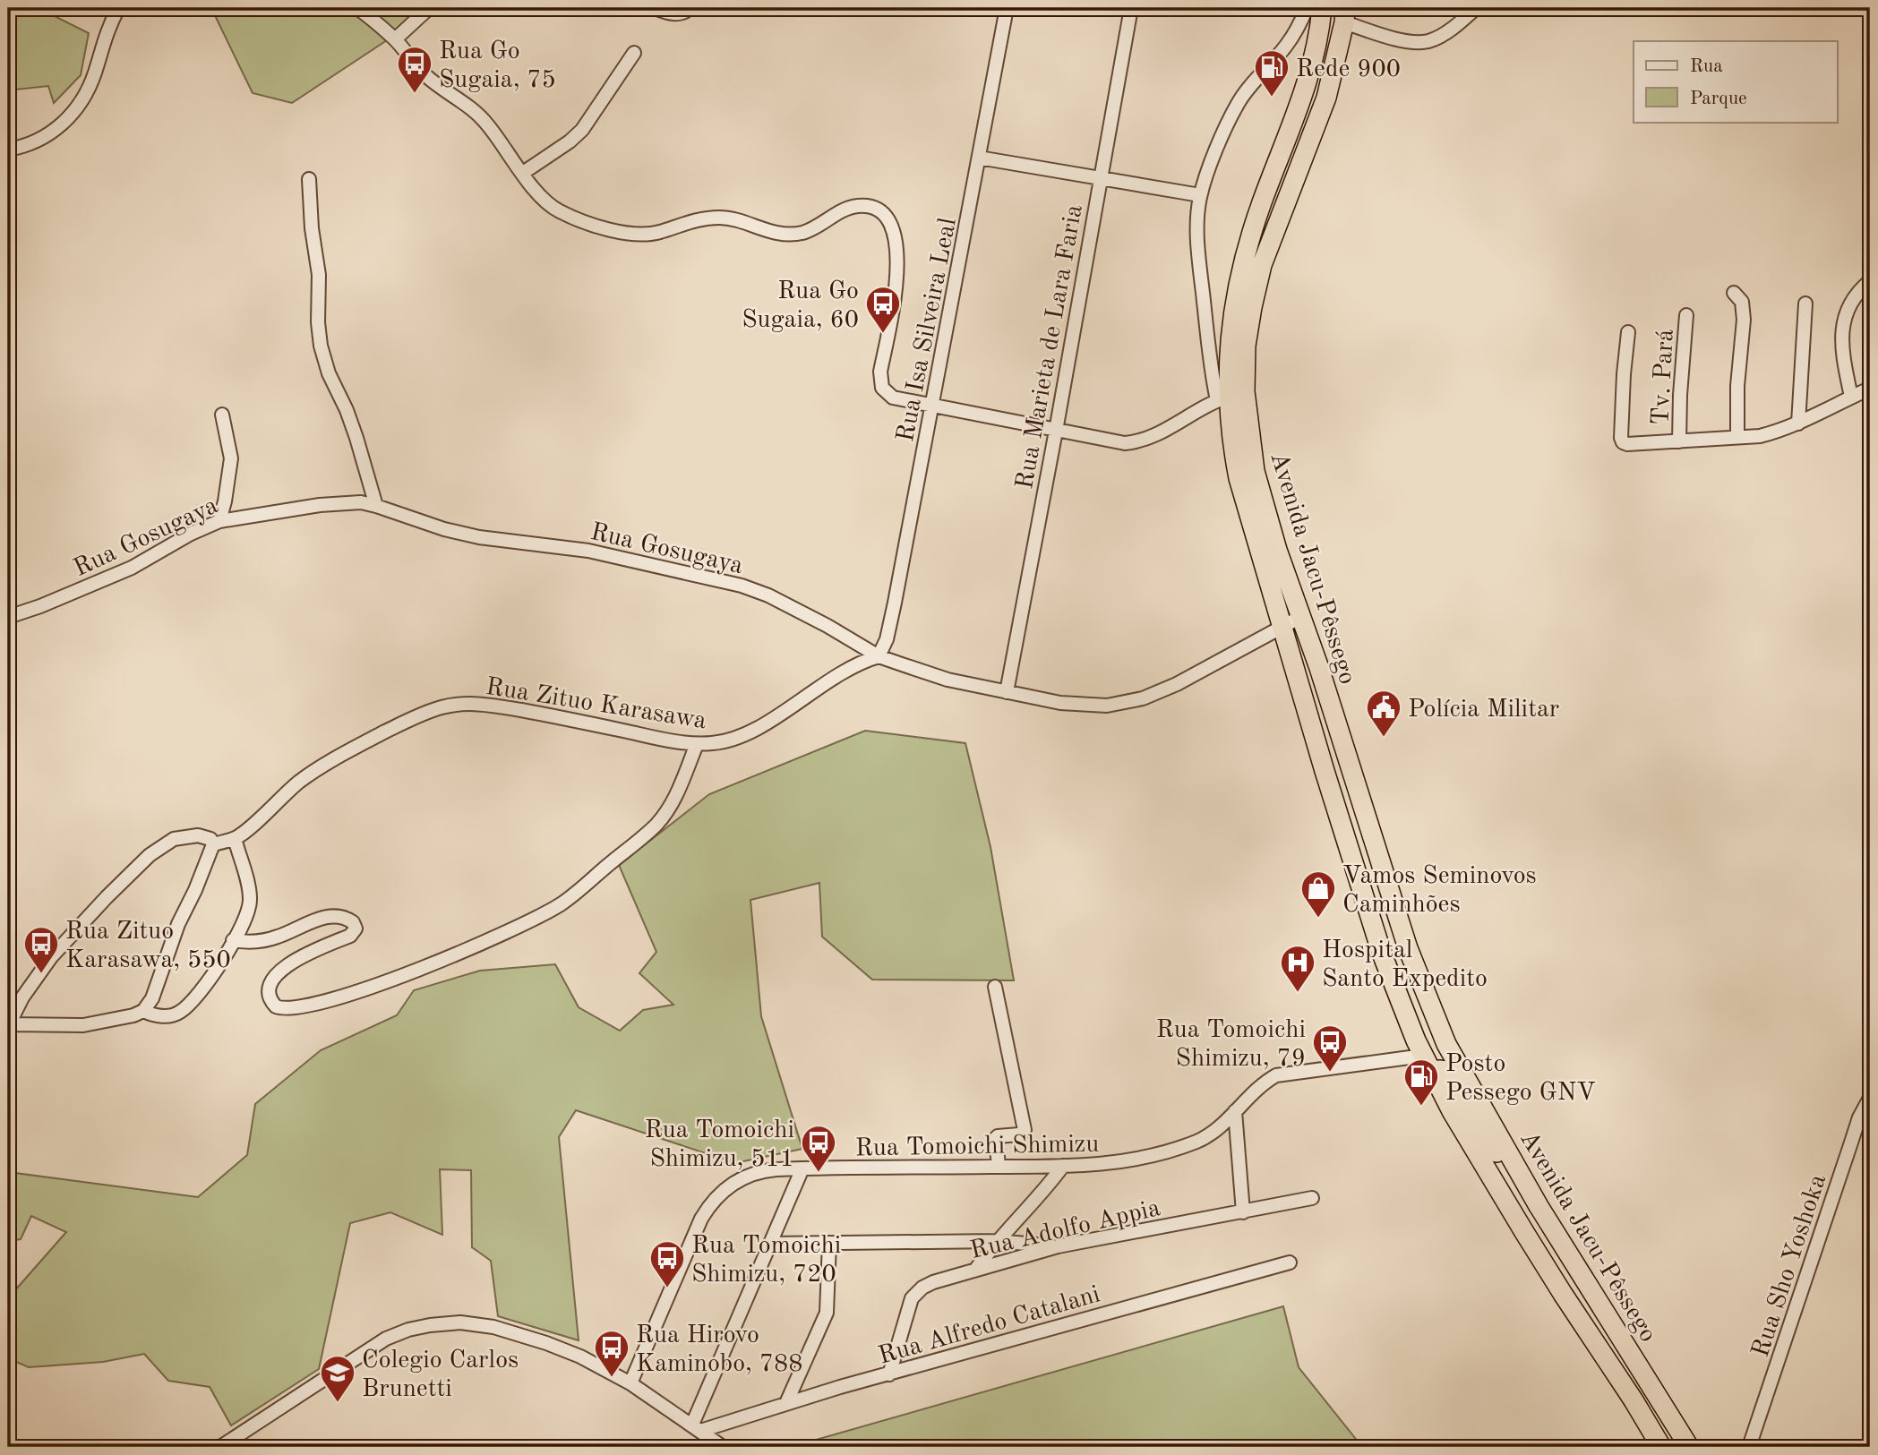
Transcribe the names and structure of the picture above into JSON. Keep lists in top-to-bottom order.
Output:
{
  "streets": {
    "highway": ["Avenida Jacu-Pêssego"],
    "street": [
      "Rua Isa Silveira Leal",
      "Rua Marieta de Lara Faria",
      "Tv. Pará",
      "Rua Gosugaya",
      "Rua Zituo Karasawa",
      "Rua Tomoichi Shimizu",
      "Rua Adolfo Appia",
      "Rua Sho Yoshoka",
      "Rua Alfredo Catalani"
    ]
  },
  "crossings": [
    ["Rua Isa Silveira Leal", "Rua Gosugaya"],
    ["Rua Isa Silveira Leal", "Rua Zituo Karasawa"],
    ["Rua Marieta de Lara Faria", "Rua Gosugaya"],
    ["Rua Gosugaya", "Avenida Jacu-Pêssego"],
    ["Rua Gosugaya", "Rua Zituo Karasawa"],
    ["Avenida Jacu-Pêssego", "Rua Tomoichi Shimizu"],
    ["Rua Adolfo Appia", "Rua Alfredo Catalani"]
  ],
  "places": {
    "bus stop": [
      "Rua Go Sugaia, 75",
      "Rua Go Sugaia, 60",
      "Rua Zituo Karasawa, 550",
      "Rua Tomoichi Shimizu, 79",
      "Rua Tomoichi Shimizu, 511",
      "Rua Tomoichi Shimizu, 720",
      "Rua Hirovo Kaminobo, 788"
    ],
    "fuel station": ["Rede 900", "Posto Pessego GNV"],
    "public building": ["Polícia Militar"],
    "shop": ["Vamos Seminovos Caminhões"],
    "hospital": ["Hospital Santo Expedito"],
    "school or university": ["Colegio Carlos Brunetti"]
  },
  "legend": ["Rua", "Parque"]
}
